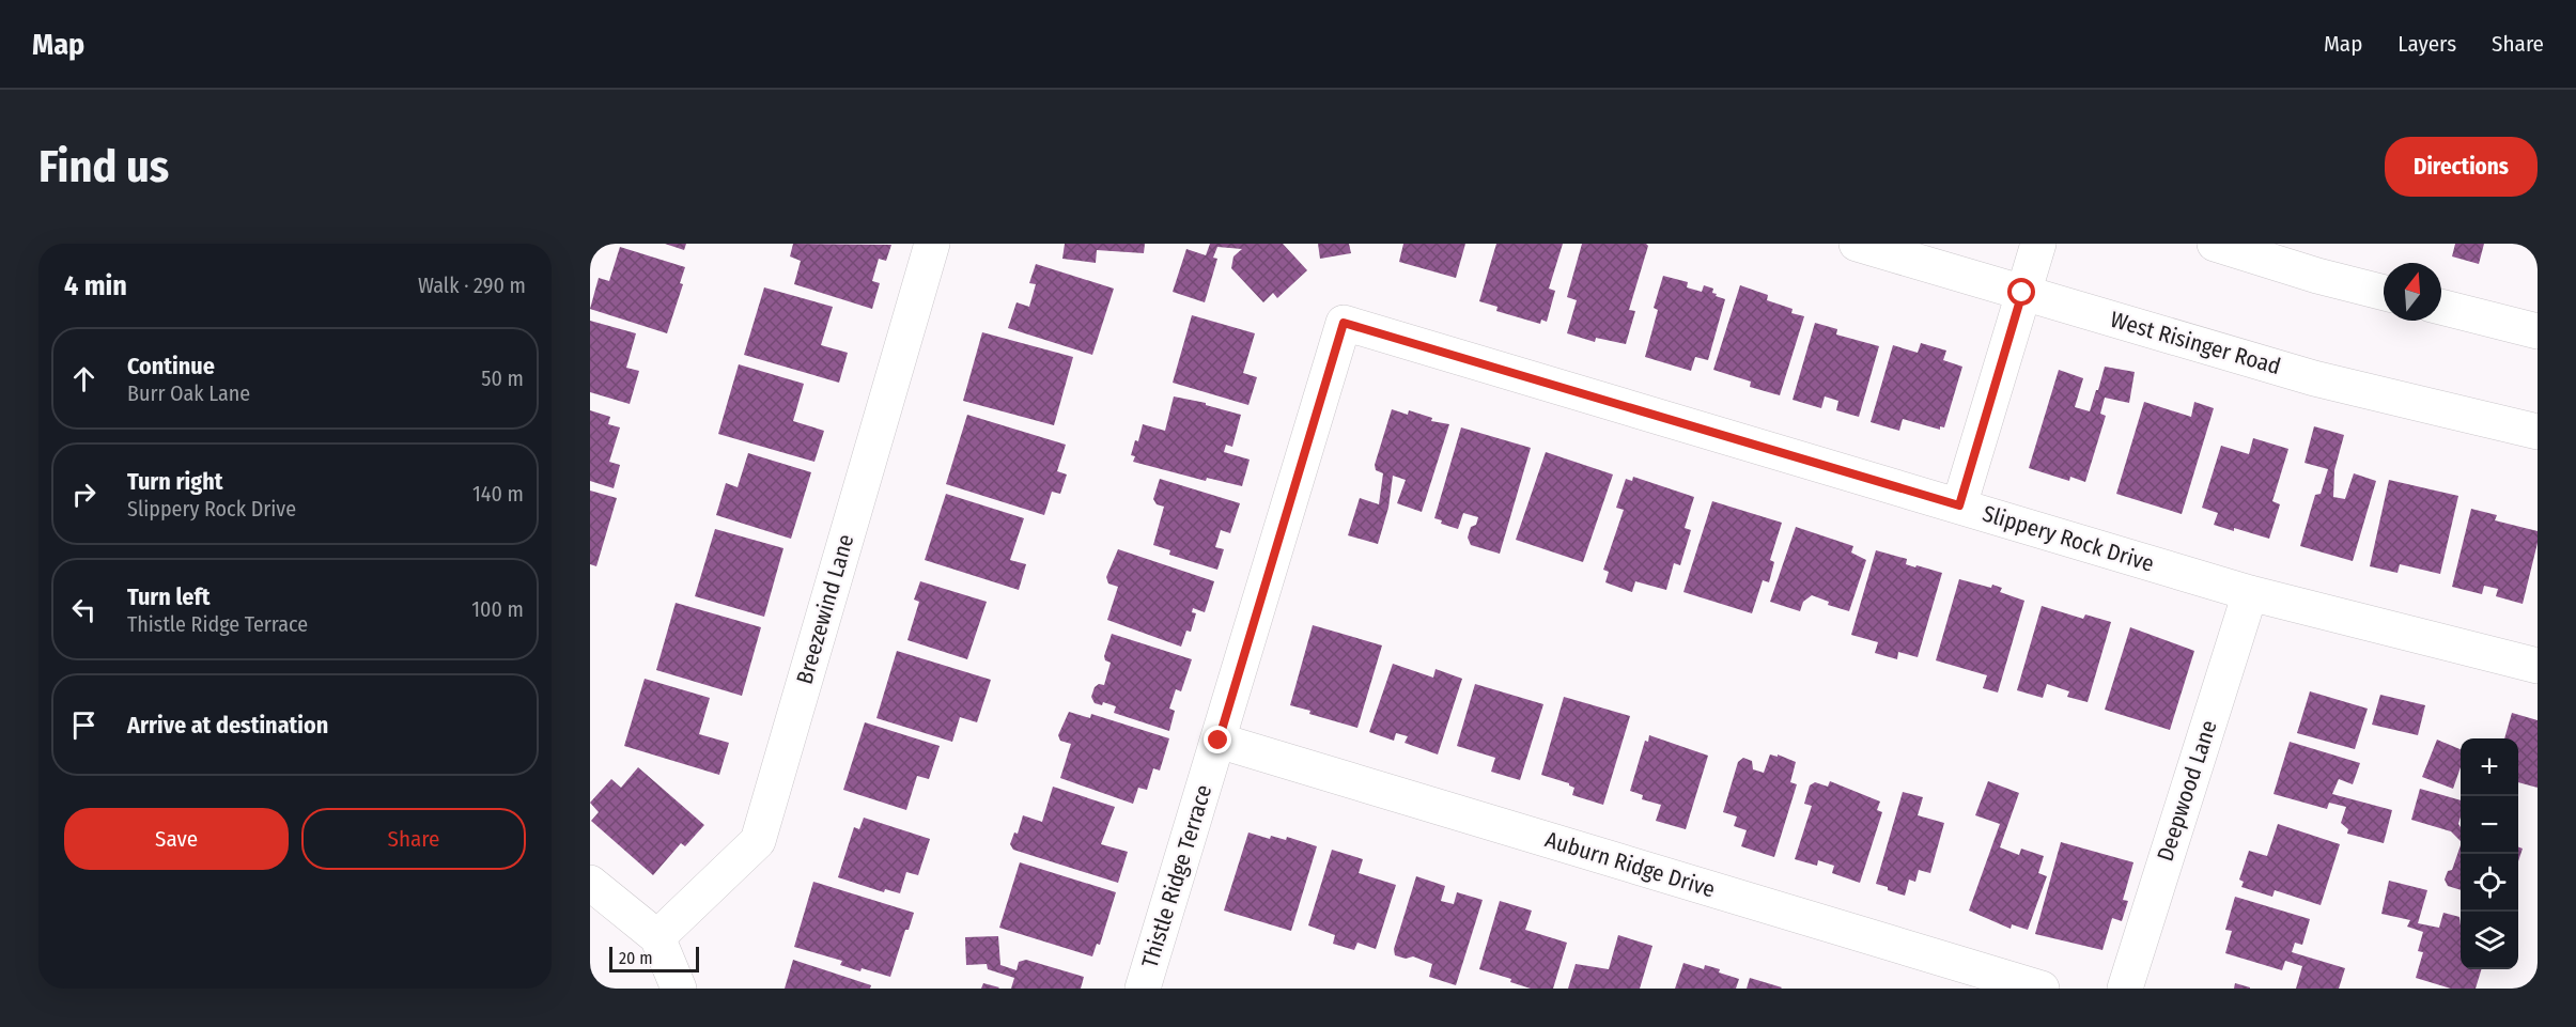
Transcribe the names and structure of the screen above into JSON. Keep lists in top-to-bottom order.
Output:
{
  "streets": {
    "street": [
      "West Risinger Road",
      "Slippery Rock Drive",
      "Breezewind Lane",
      "Deepwood Lane",
      "Auburn Ridge Drive",
      "Thistle Ridge Terrace"
    ]
  },
  "crossings": [
    ["Slippery Rock Drive", "Deepwood Lane"],
    ["Slippery Rock Drive", "Thistle Ridge Terrace"],
    ["Auburn Ridge Drive", "Thistle Ridge Terrace"]
  ],
  "scale_bar": "20 m",
  "north": "top",
  "page": {
    "header": "Map",
    "nav": ["Map", "Layers", "Share"],
    "buttons": [
      "Directions",
      ["Save", "Share"]
    ],
    "title": "Find us",
    "heading": ["4 min", "Walk · 290 m"],
    "list": [
      ["Continue", "Burr Oak Lane", "50 m"],
      ["Turn right", "Slippery Rock Drive", "140 m"],
      ["Turn left", "Thistle Ridge Terrace", "100 m"],
      "Arrive at destination"
    ],
    "map_buttons": ["+", "−"],
    "scale": "20 m"
  }
}
